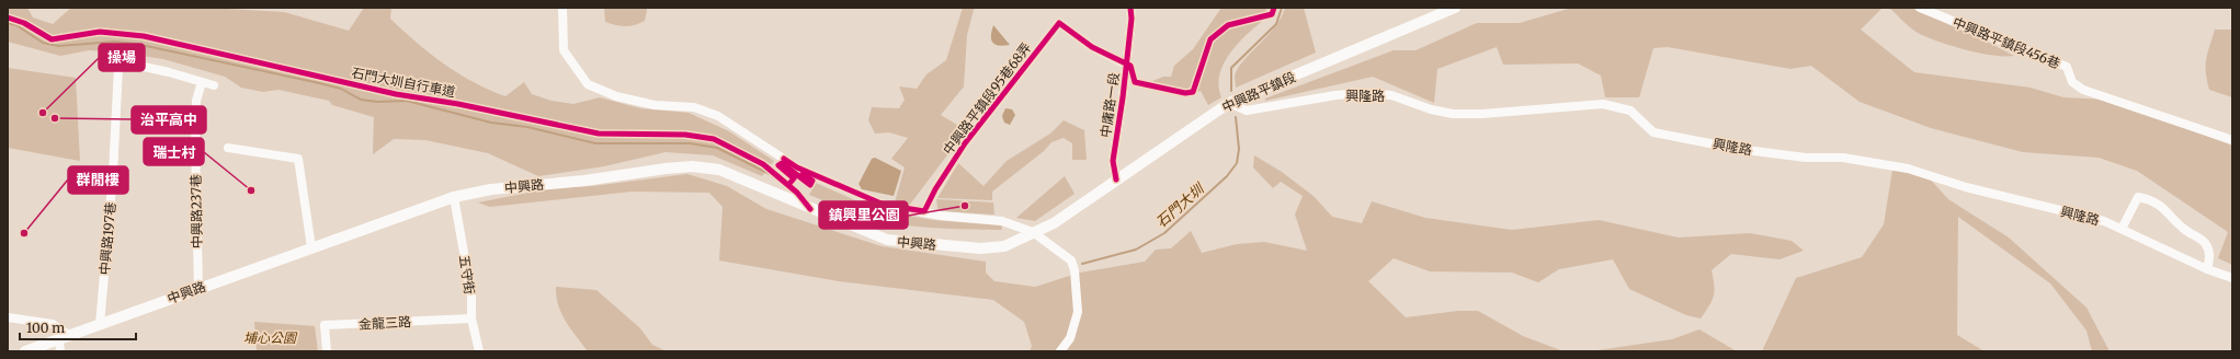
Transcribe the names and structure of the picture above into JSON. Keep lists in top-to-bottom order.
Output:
{
  "streets": {
    "street": [
      "中興路平鎮段456巷",
      "中興路平鎮段",
      "興隆路",
      "中興路平鎮段95巷68弄",
      "中庸路一段",
      "中興路",
      "中興路237巷",
      "中興路197巷",
      "五守街",
      "金龍三路"
    ],
    "cycle path": ["石門大圳自行車道"]
  },
  "crossings": [
    ["中興路平鎮段", "興隆路"],
    ["中興路平鎮段", "中庸路一段"],
    ["中興路平鎮段", "中興路"],
    ["中興路平鎮段95巷68弄", "中庸路一段"],
    ["中興路", "中興路237巷"],
    ["中興路", "中興路197巷"],
    ["中興路", "五守街"],
    ["中興路237巷", "中興路197巷"],
    ["五守街", "金龍三路"]
  ],
  "water": ["石門大圳"],
  "parks": ["埔心公園"],
  "places": [
    "操場",
    "治平高中",
    "瑞士村",
    "鎮興里公園",
    "群閒樓"
  ],
  "scale_bar": "100 m"
}
